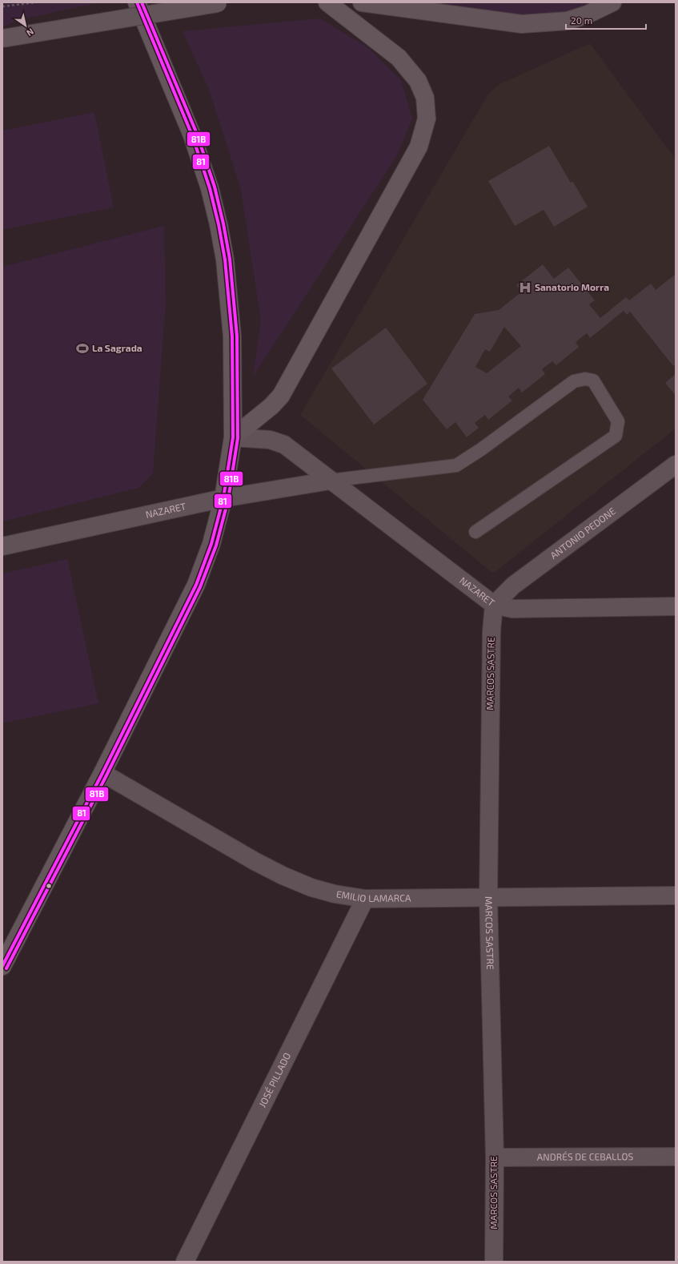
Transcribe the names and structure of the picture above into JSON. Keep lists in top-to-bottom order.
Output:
{
  "streets": {
    "street": [
      "NAZARET",
      "ANTONIO PEDONE",
      "MARCOS SASTRE",
      "EMILIO LAMARCA",
      "JOSÉ PILLADO",
      "ANDRÉS DE CEBALLOS"
    ]
  },
  "crossings": [
    ["NAZARET", "ANTONIO PEDONE"],
    ["NAZARET", "MARCOS SASTRE"],
    ["ANTONIO PEDONE", "MARCOS SASTRE"],
    ["MARCOS SASTRE", "EMILIO LAMARCA"],
    ["MARCOS SASTRE", "ANDRÉS DE CEBALLOS"],
    ["EMILIO LAMARCA", "JOSÉ PILLADO"]
  ],
  "places": {
    "hospital": ["Sanatorio Morra"],
    "sports": ["La Sagrada"]
  },
  "lines": ["transit line 81", "transit line 81B"],
  "scale_bar": "20 m",
  "north": "bottom right"
}
